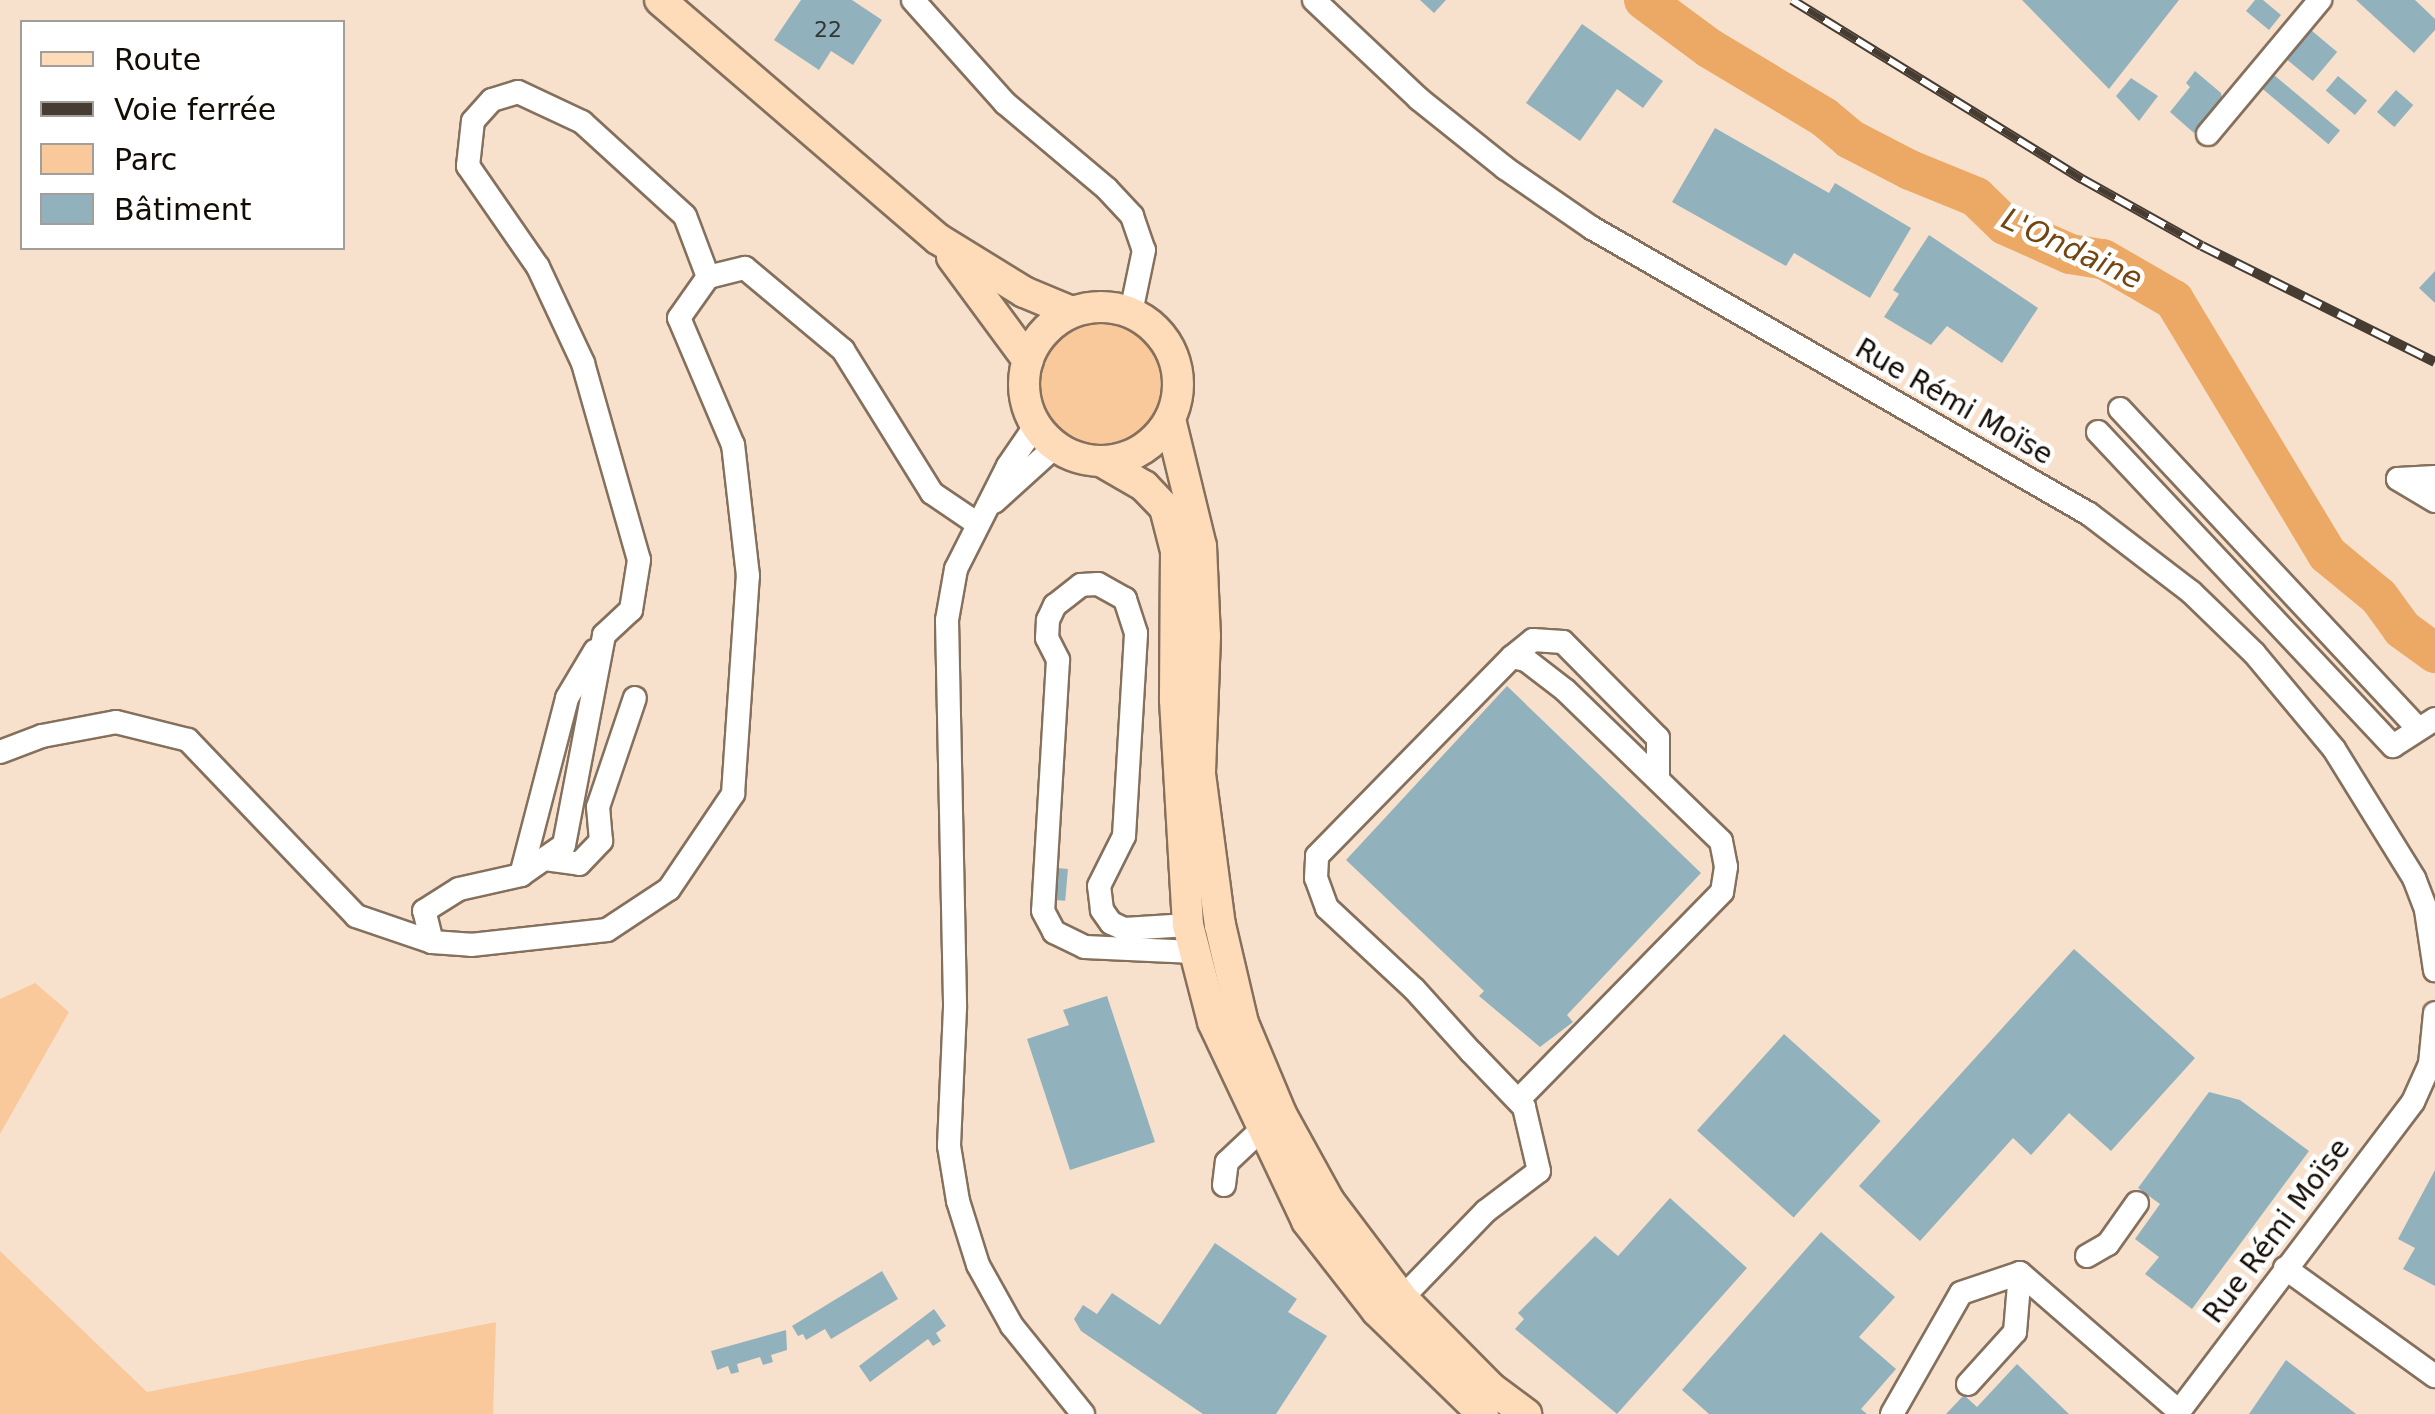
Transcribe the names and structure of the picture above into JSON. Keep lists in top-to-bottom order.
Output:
{
  "streets": {
    "street": ["Rue Rémi Moïse"]
  },
  "water": ["L'Ondaine"],
  "house_numbers": ["22"],
  "legend": [
    "Route",
    "Voie ferrée",
    "Parc",
    "Bâtiment"
  ]
}
